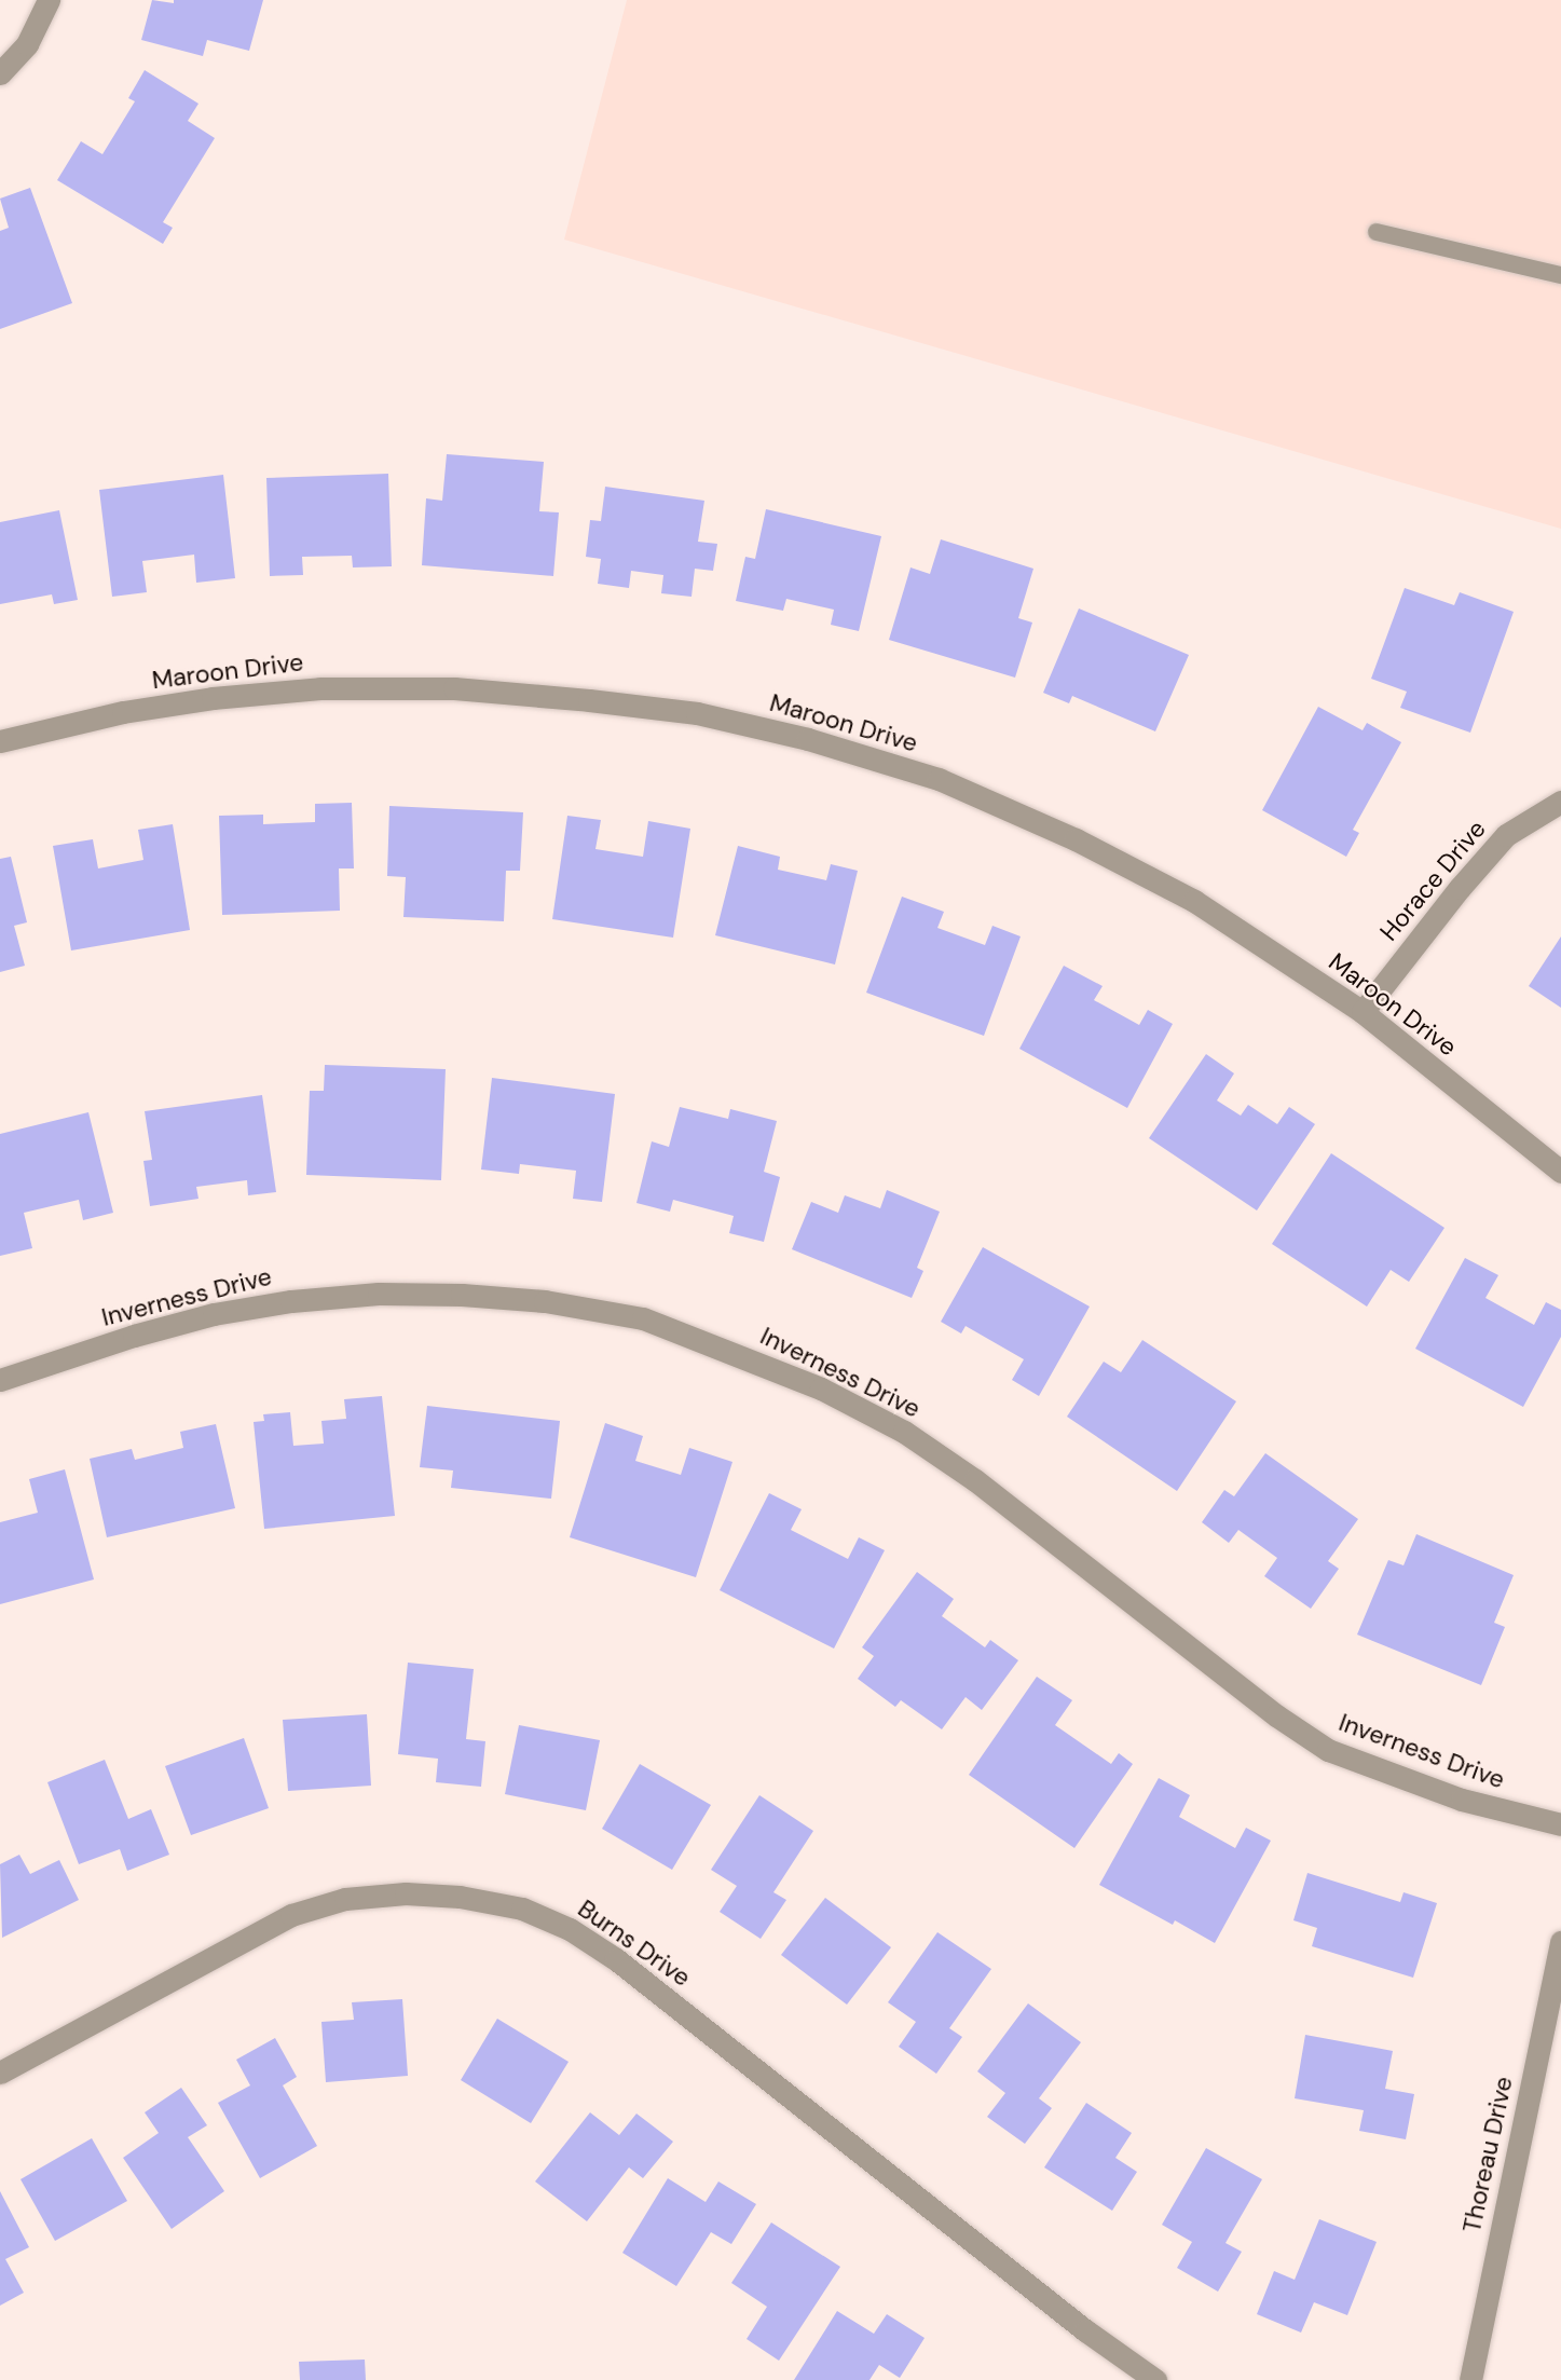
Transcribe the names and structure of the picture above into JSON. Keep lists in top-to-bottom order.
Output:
{
  "streets": {
    "street": [
      "Maroon Drive",
      "Horace Drive",
      "Inverness Drive",
      "Burns Drive",
      "Thoreau Drive"
    ]
  },
  "crossings": [
    ["Maroon Drive", "Horace Drive"]
  ]
}
